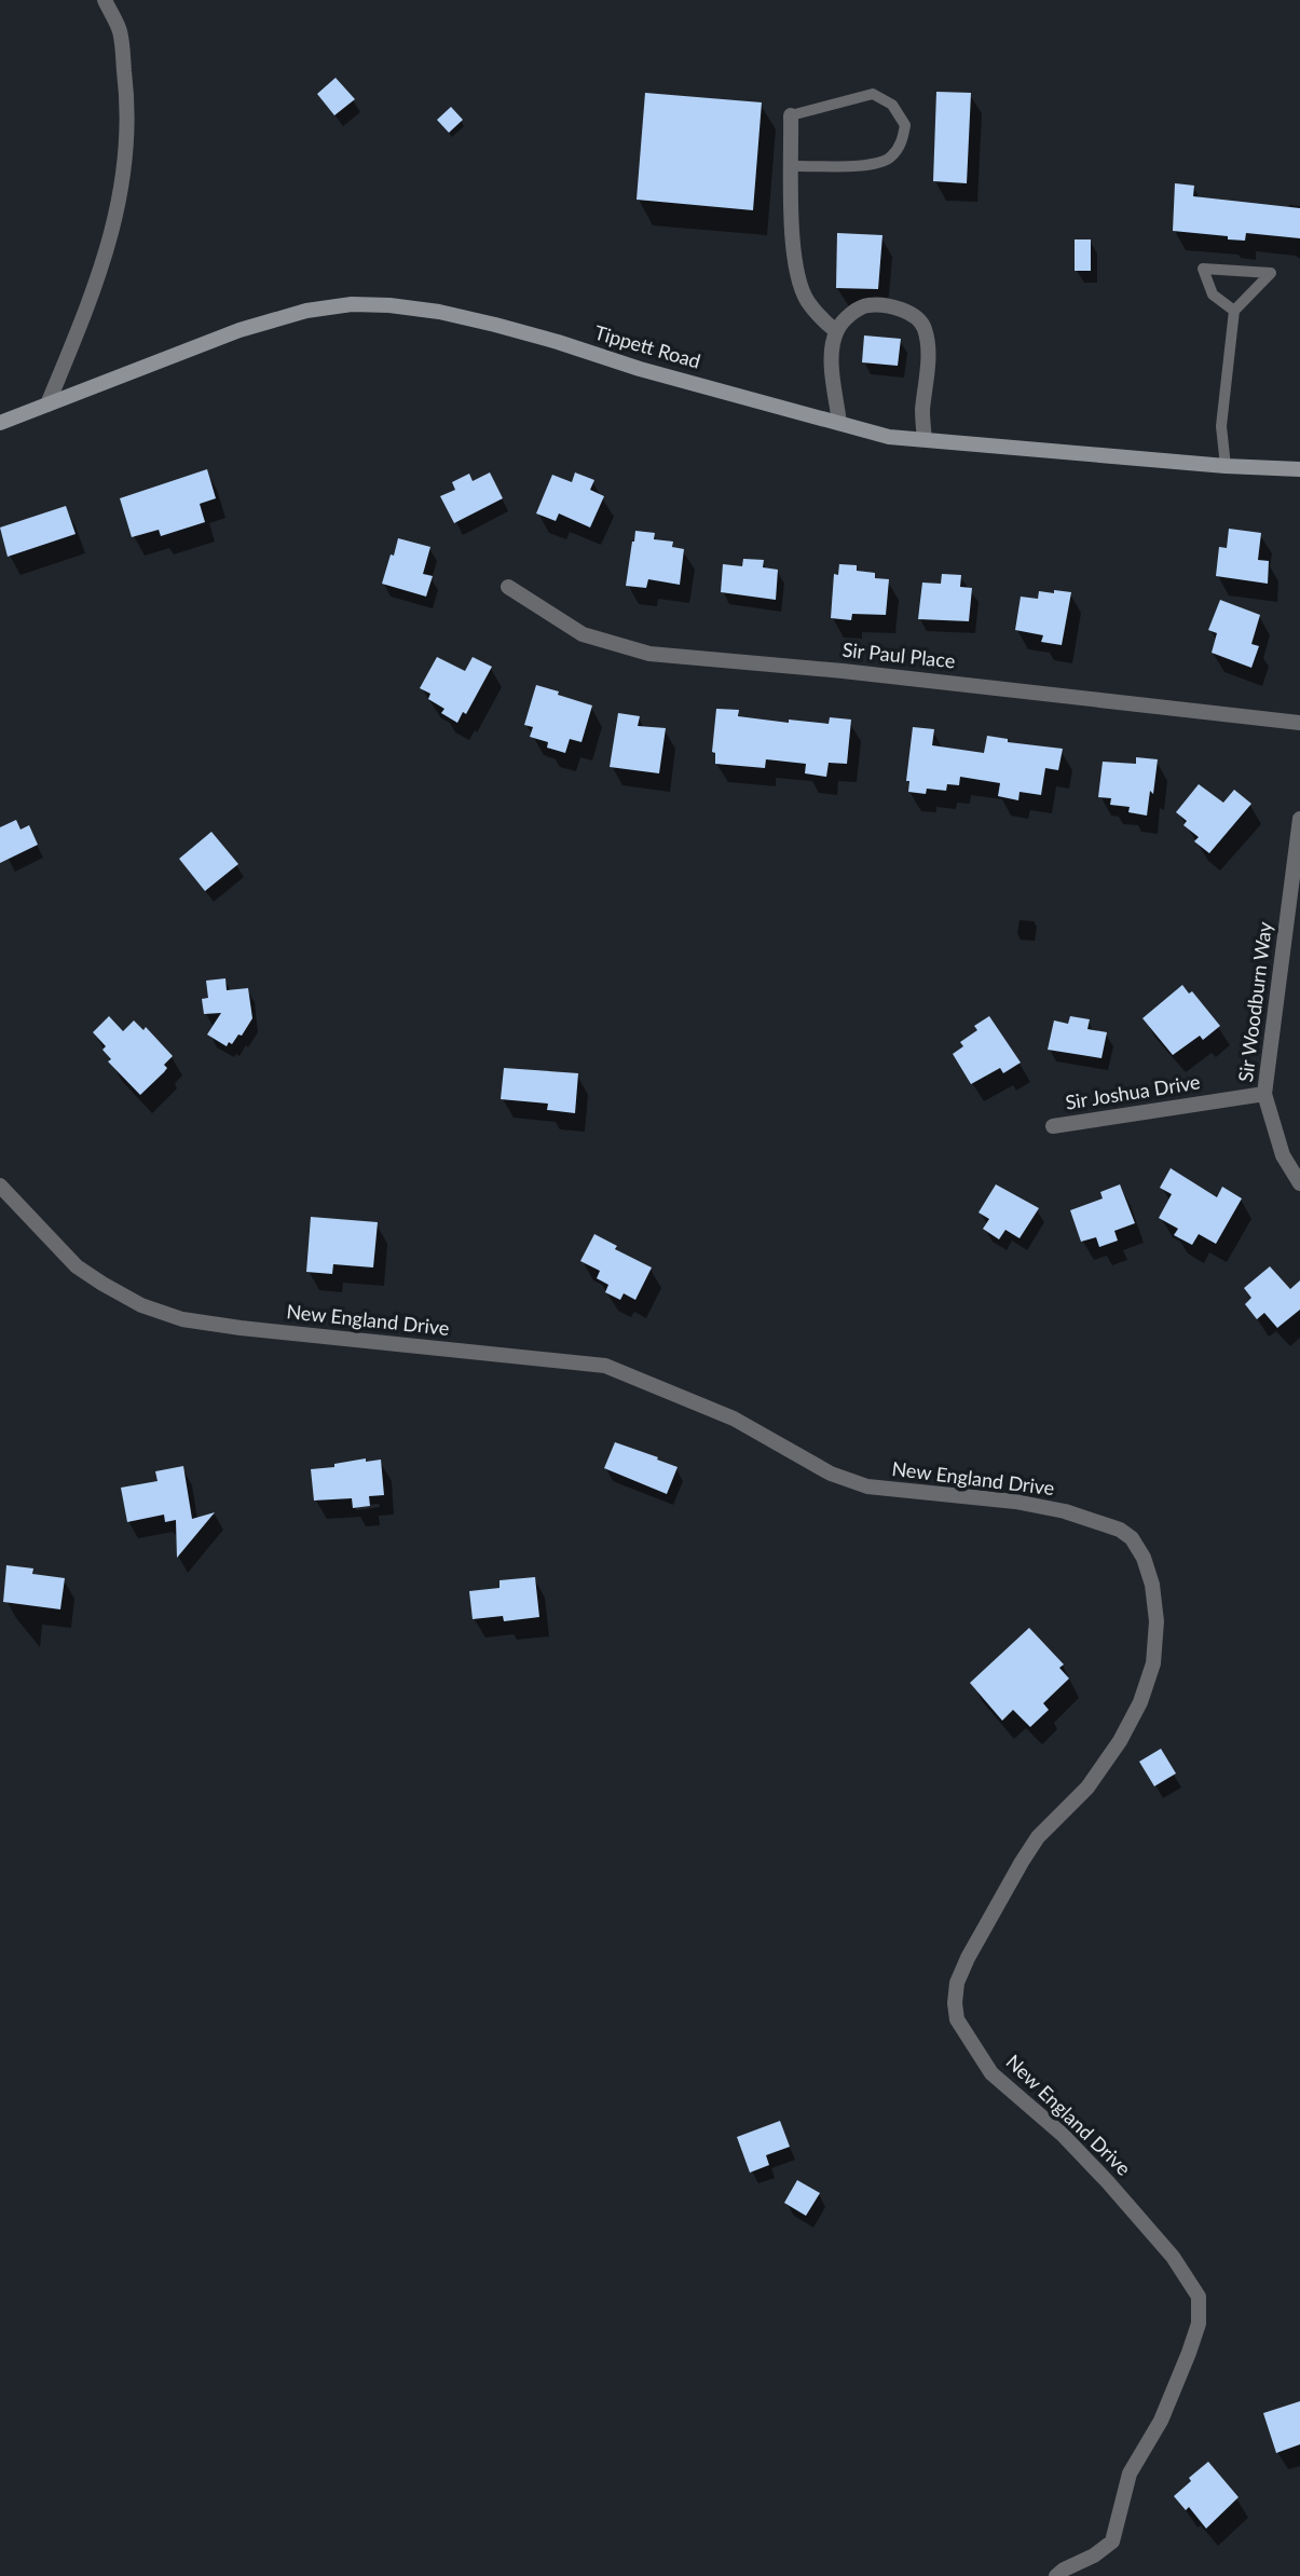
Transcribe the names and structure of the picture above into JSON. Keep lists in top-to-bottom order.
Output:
{
  "streets": {
    "street": [
      "Tippett Road",
      "Sir Paul Place",
      "Sir Woodburn Way",
      "Sir Joshua Drive",
      "New England Drive"
    ]
  },
  "crossings": [
    ["Sir Woodburn Way", "Sir Joshua Drive"]
  ]
}
